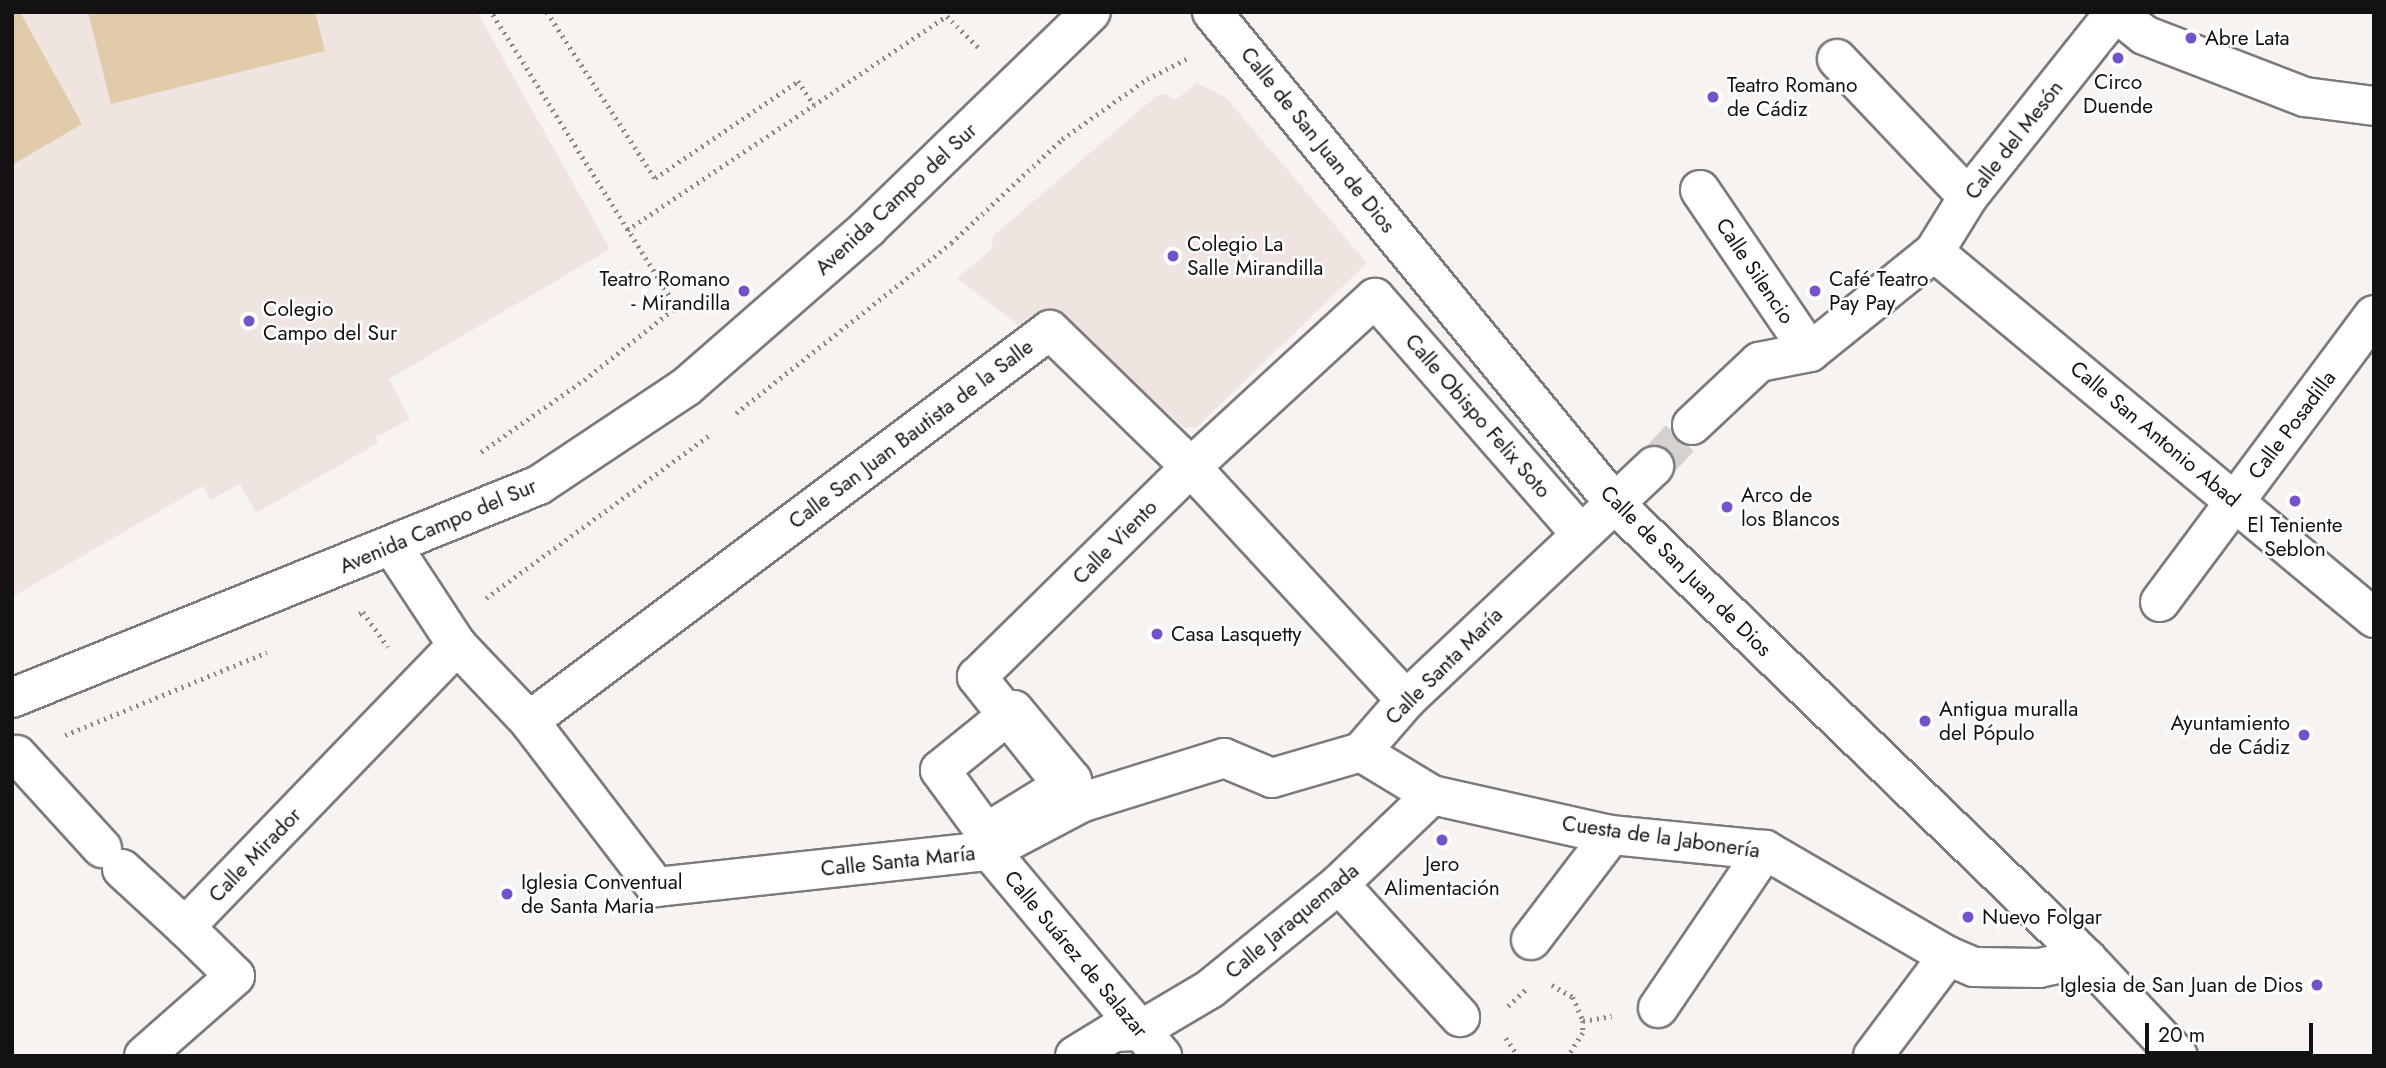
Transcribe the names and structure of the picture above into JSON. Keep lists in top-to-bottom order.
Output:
{
  "streets": {
    "street": [
      "Calle de San Juan de Dios",
      "Calle del Mesón",
      "Avenida Campo del Sur",
      "Calle Silencio",
      "Calle Obispo Felix Soto",
      "Calle Posadilla",
      "Calle San Juan Bautista de la Salle",
      "Calle San Antonio Abad",
      "Calle Viento",
      "Calle Santa María",
      "Cuesta de la Jabonería",
      "Calle Mirador",
      "Calle Jaraquemada",
      "Calle Suárez de Salazar"
    ]
  },
  "crossings": [
    ["Calle de San Juan de Dios", "Calle Santa María"],
    ["Calle de San Juan de Dios", "Cuesta de la Jabonería"],
    ["Calle del Mesón", "Calle Silencio"],
    ["Calle del Mesón", "Calle San Antonio Abad"],
    ["Avenida Campo del Sur", "Calle Santa María"],
    ["Calle Obispo Felix Soto", "Calle Viento"],
    ["Calle Obispo Felix Soto", "Calle Santa María"],
    ["Calle Posadilla", "Calle San Antonio Abad"],
    ["Calle San Juan Bautista de la Salle", "Calle Viento"],
    ["Calle San Juan Bautista de la Salle", "Calle Santa María"],
    ["Calle Santa María", "Cuesta de la Jabonería"],
    ["Calle Santa María", "Calle Mirador"],
    ["Calle Santa María", "Calle Suárez de Salazar"],
    ["Cuesta de la Jabonería", "Calle Jaraquemada"],
    ["Calle Jaraquemada", "Calle Suárez de Salazar"]
  ],
  "places": [
    "Abre Lata",
    "Circo Duende",
    "Teatro Romano de Cádiz",
    "Colegio La Salle Mirandilla",
    "Teatro Romano - Mirandilla",
    "Café Teatro Pay Pay",
    "Colegio Campo del Sur",
    "El Teniente Seblon",
    "Arco de los Blancos",
    "Casa Lasquetty",
    "Antigua muralla del Pópulo",
    "Ayuntamiento de Cádiz",
    "Jero Alimentación",
    "Iglesia Conventual de Santa Maria",
    "Nuevo Folgar",
    "Iglesia de San Juan de Dios"
  ],
  "scale_bar": "20 m"
}
